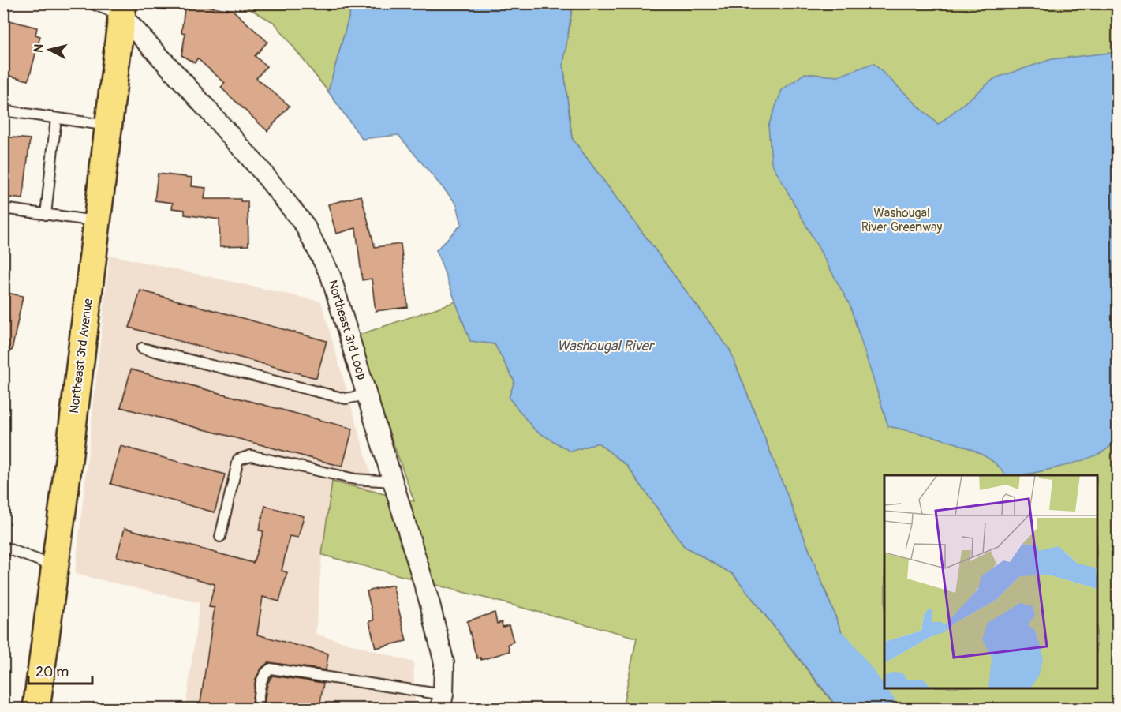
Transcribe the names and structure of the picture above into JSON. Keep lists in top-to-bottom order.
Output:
{
  "streets": {
    "main road": ["Northeast 3rd Avenue"],
    "street": ["Northeast 3rd Loop"]
  },
  "crossings": [
    ["Northeast 3rd Loop", "Northeast 3rd Avenue"]
  ],
  "water": ["Washougal River"],
  "parks": ["Washougal River Greenway"],
  "scale_bar": "20 m",
  "north": "left"
}
